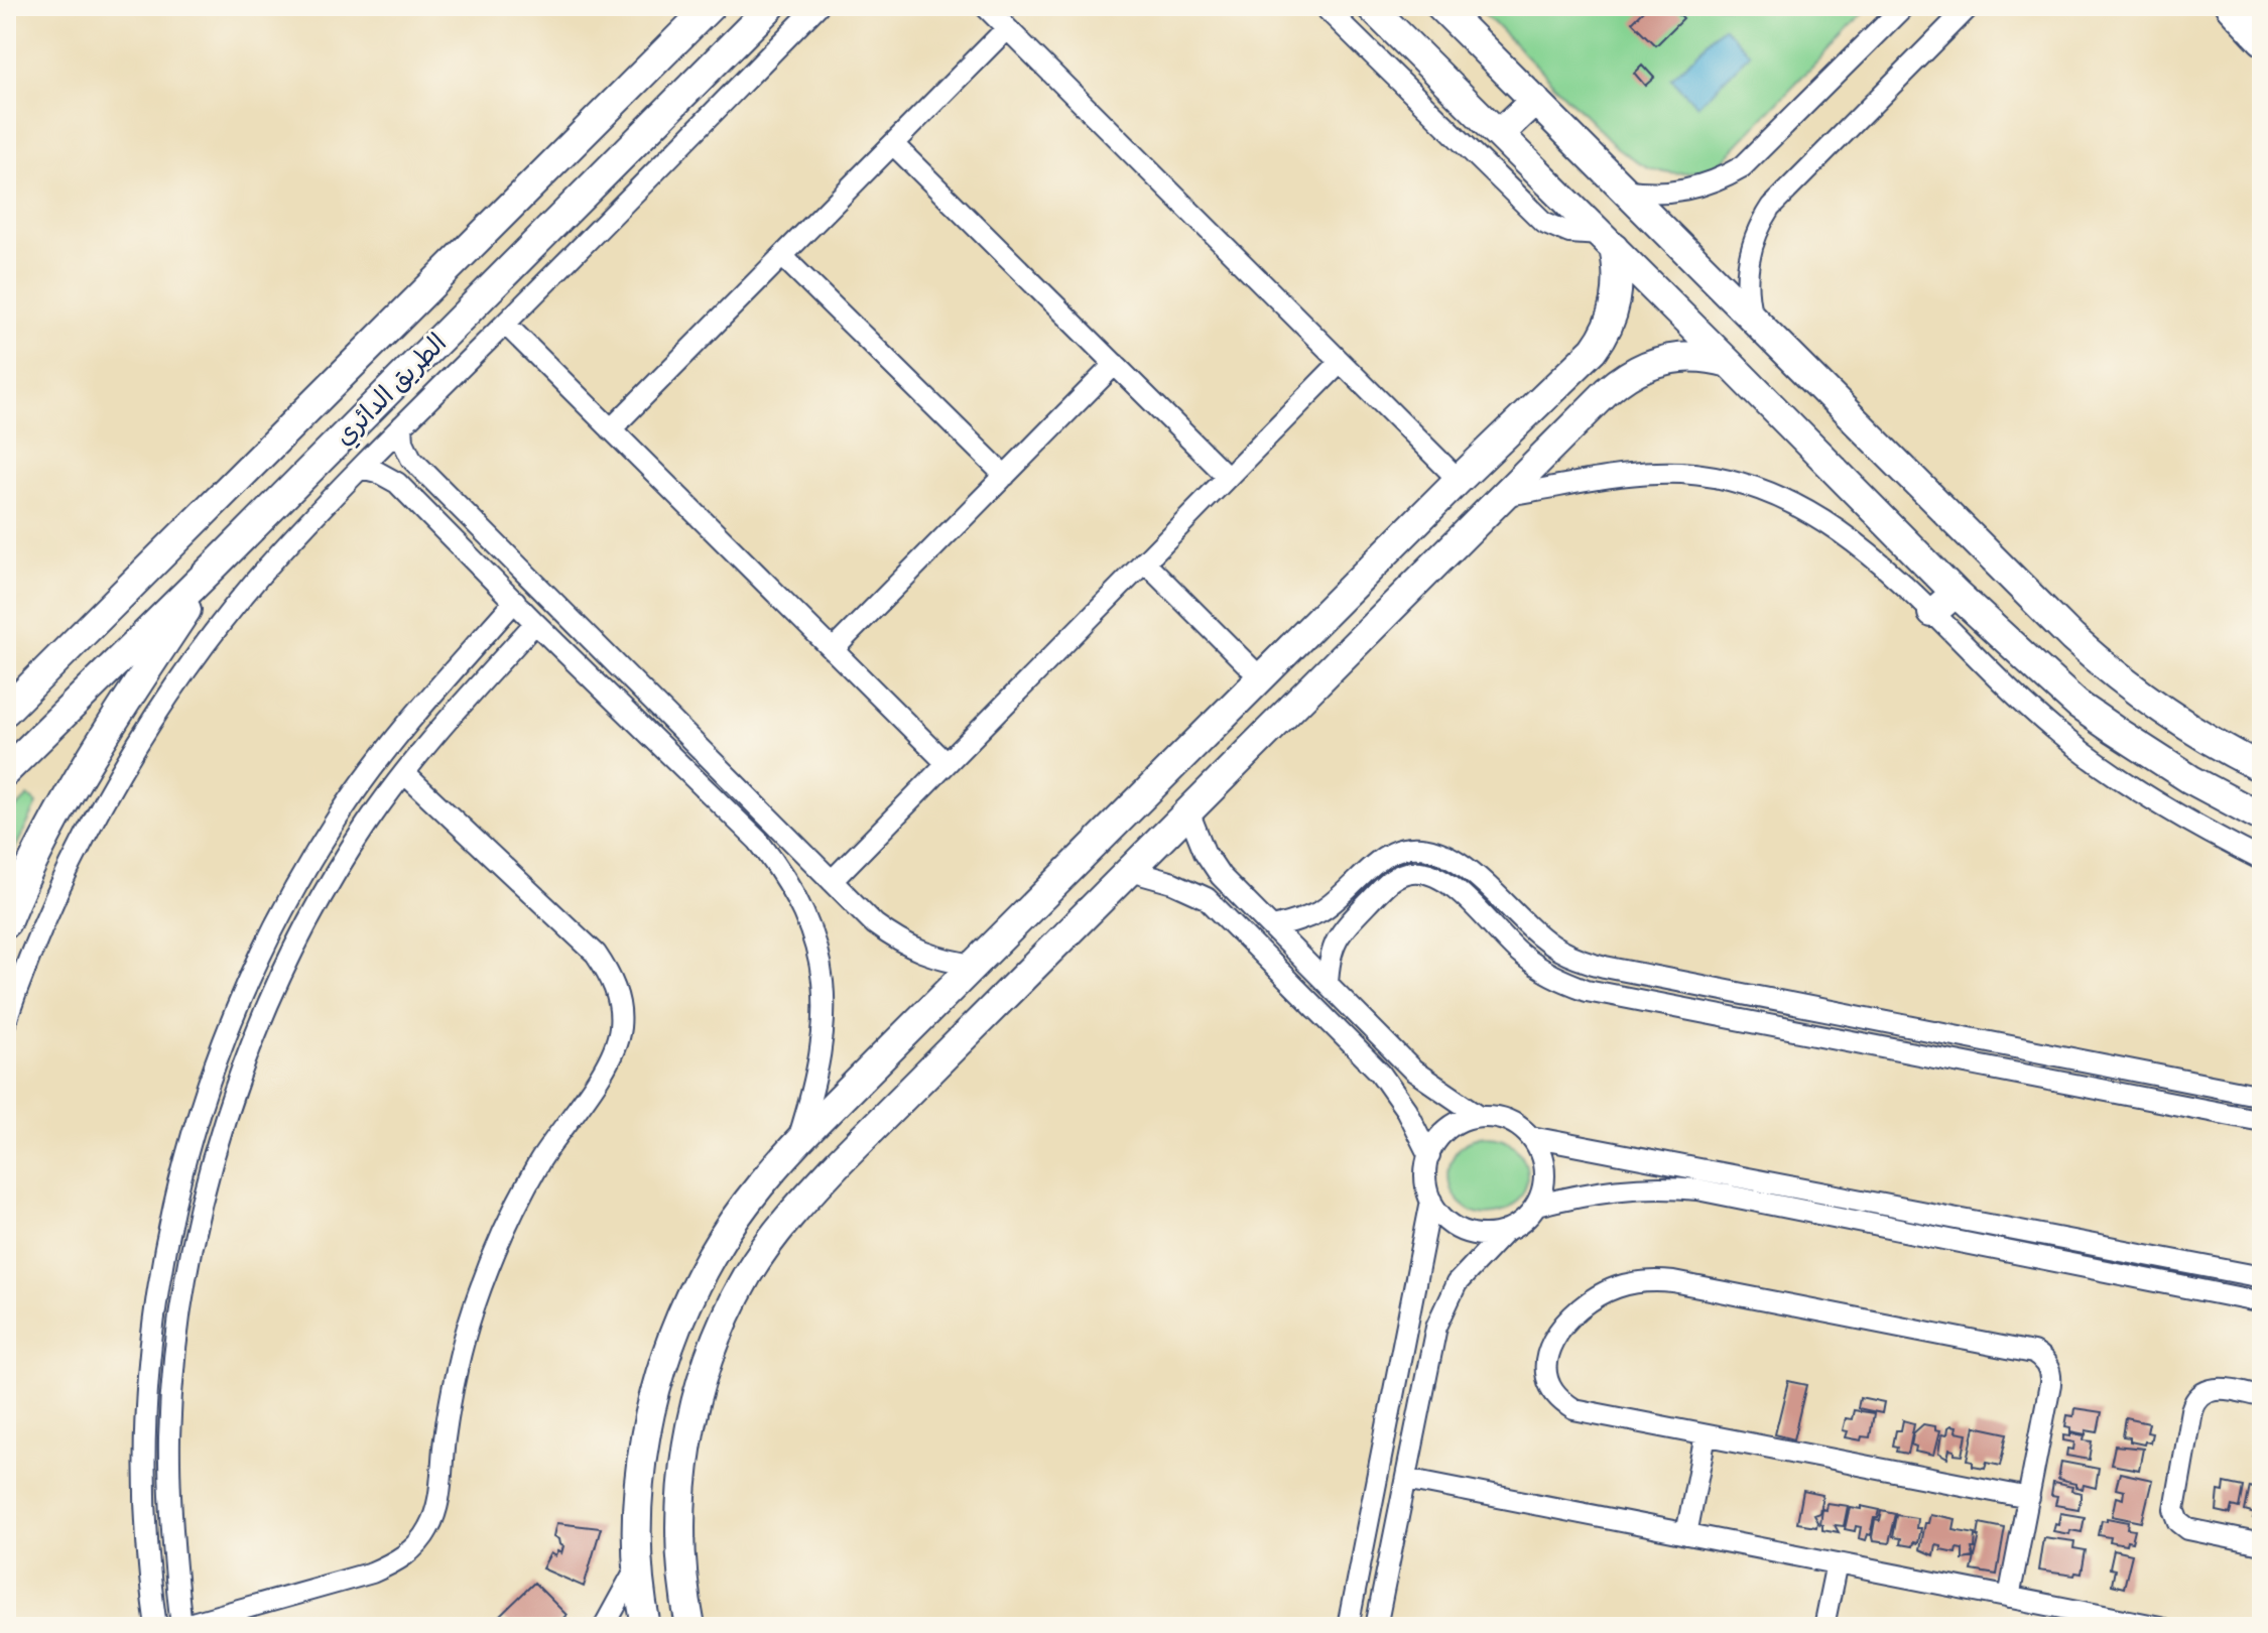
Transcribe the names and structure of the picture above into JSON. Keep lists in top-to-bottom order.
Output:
{
  "streets": {
    "main road": ["الطريق الدائري"]
  }
}
